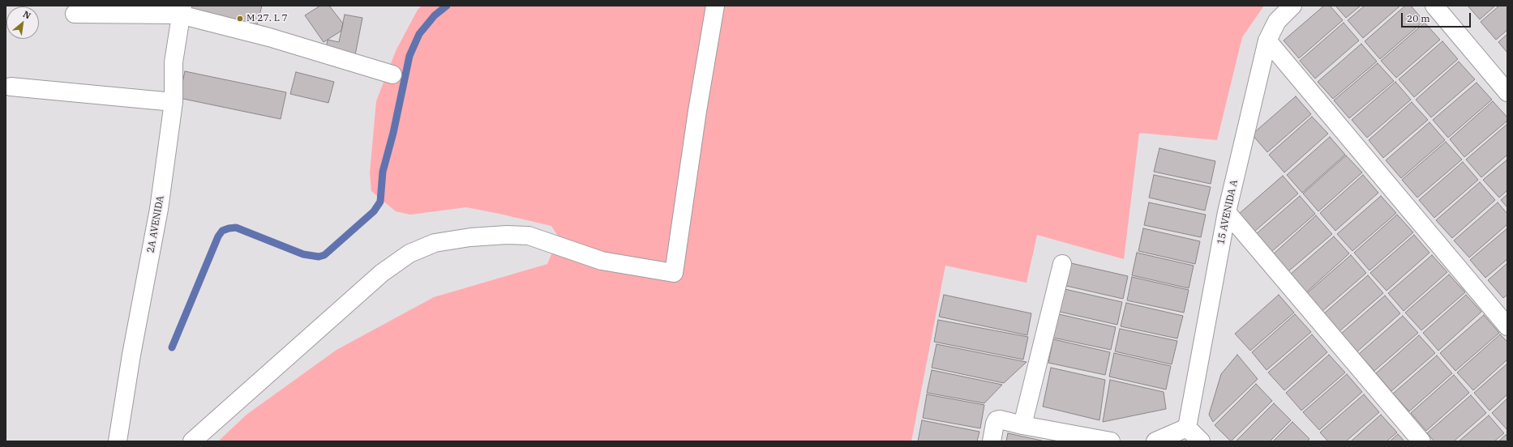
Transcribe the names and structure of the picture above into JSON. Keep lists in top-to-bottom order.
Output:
{
  "streets": {
    "street": ["15 AVENIDA A", "2A AVENIDA"]
  },
  "places": ["M 27. L 7"],
  "scale_bar": "20 m",
  "north": "top right"
}
